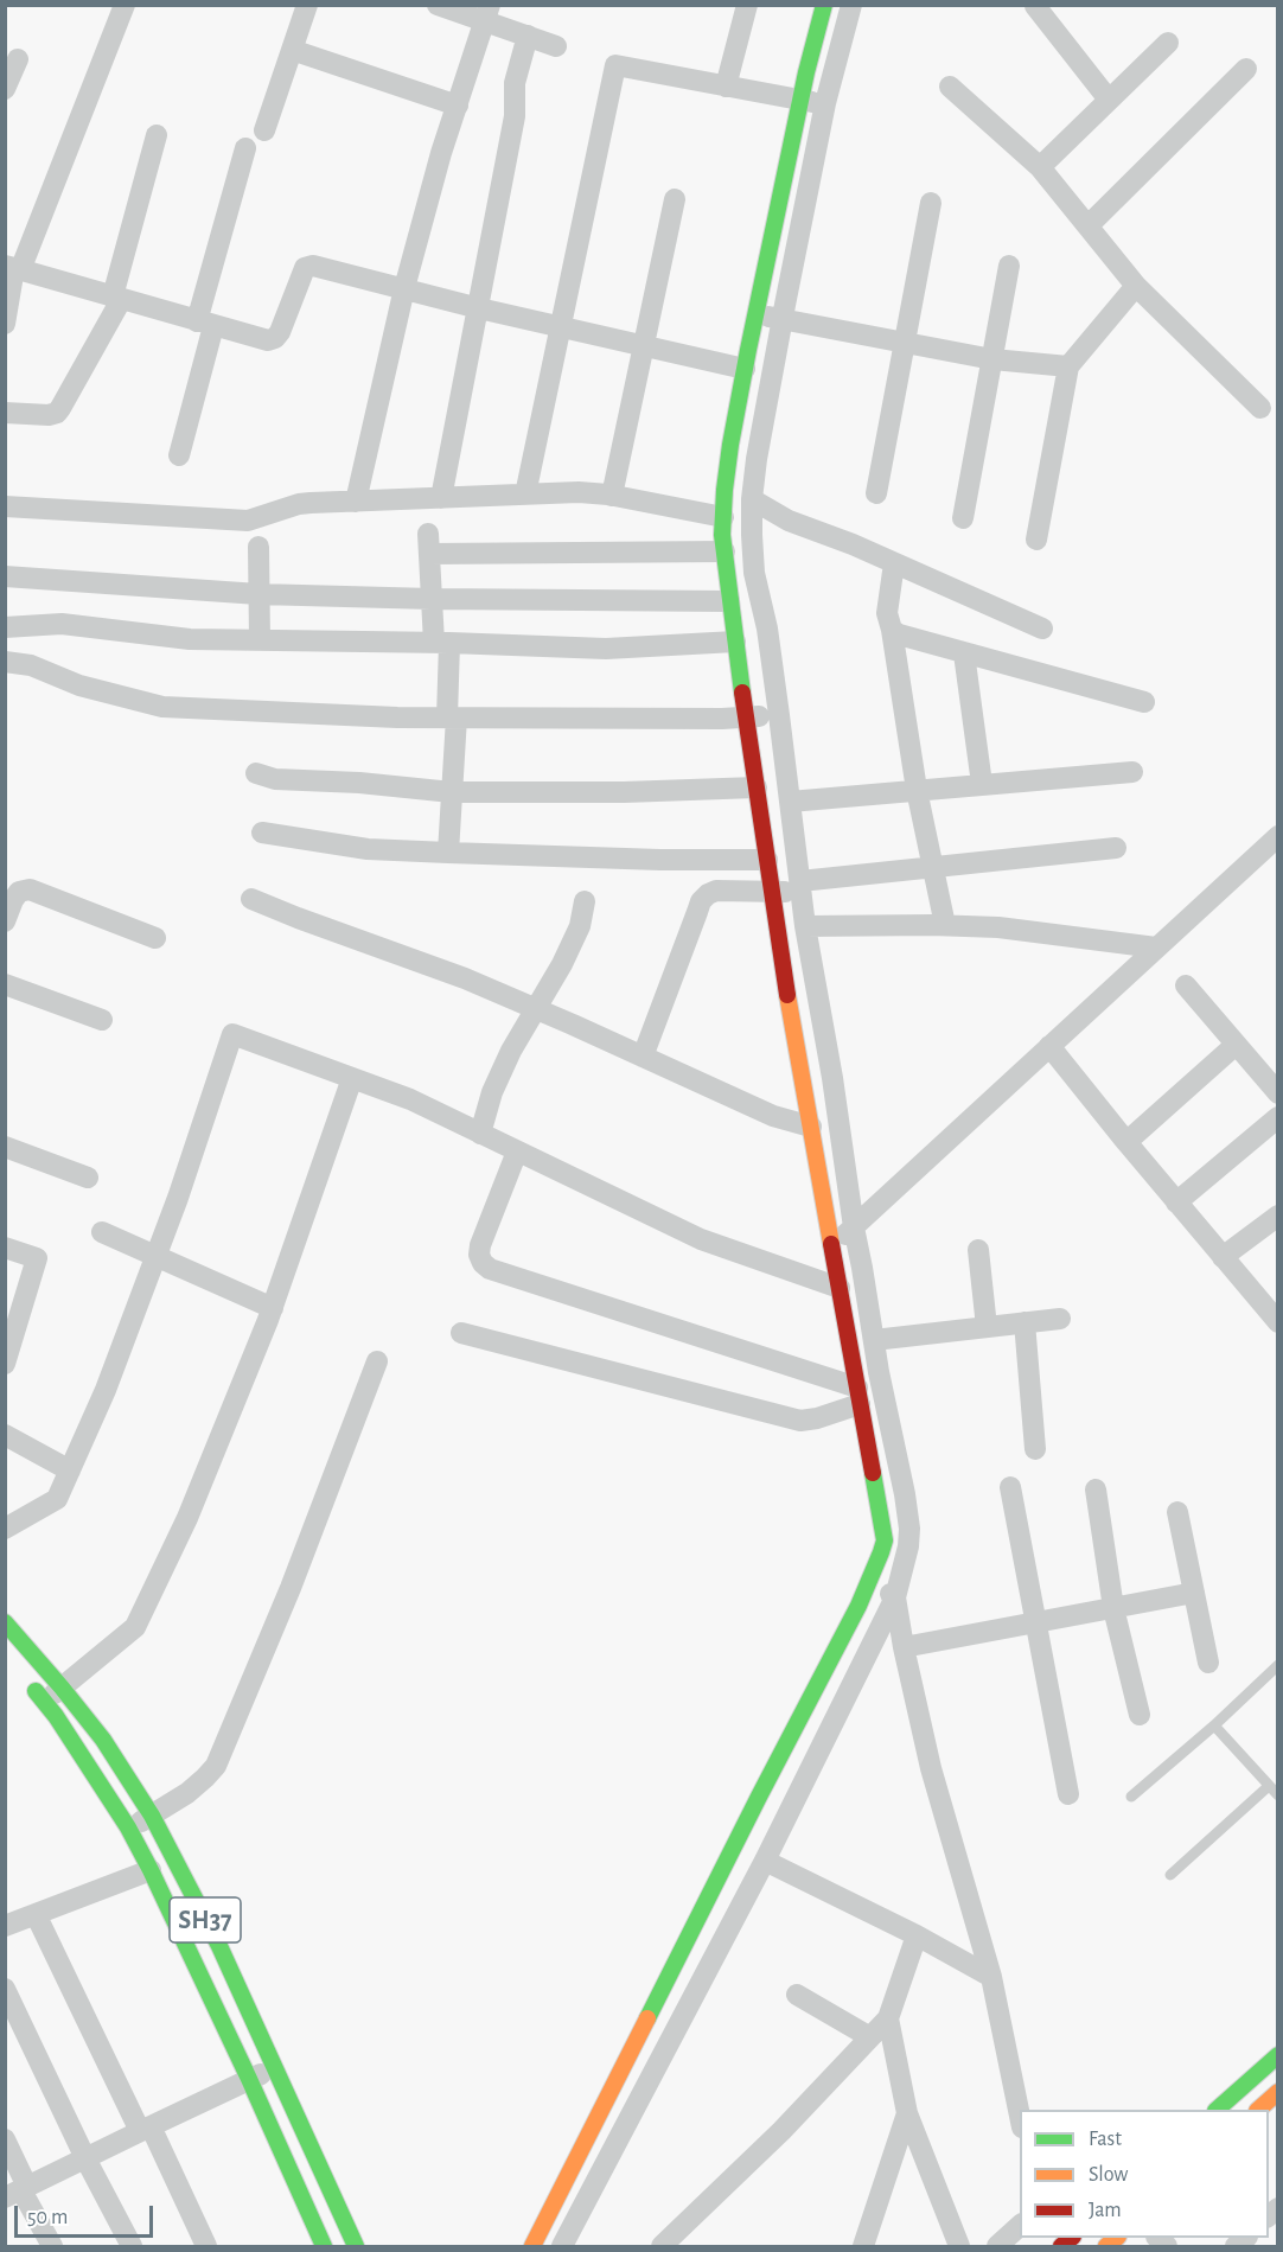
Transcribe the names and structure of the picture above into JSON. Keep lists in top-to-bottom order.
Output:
{
  "streets": {
    "street": ["SH37"]
  },
  "legend": ["Fast", "Slow", "Jam"],
  "scale_bar": "50 m"
}
